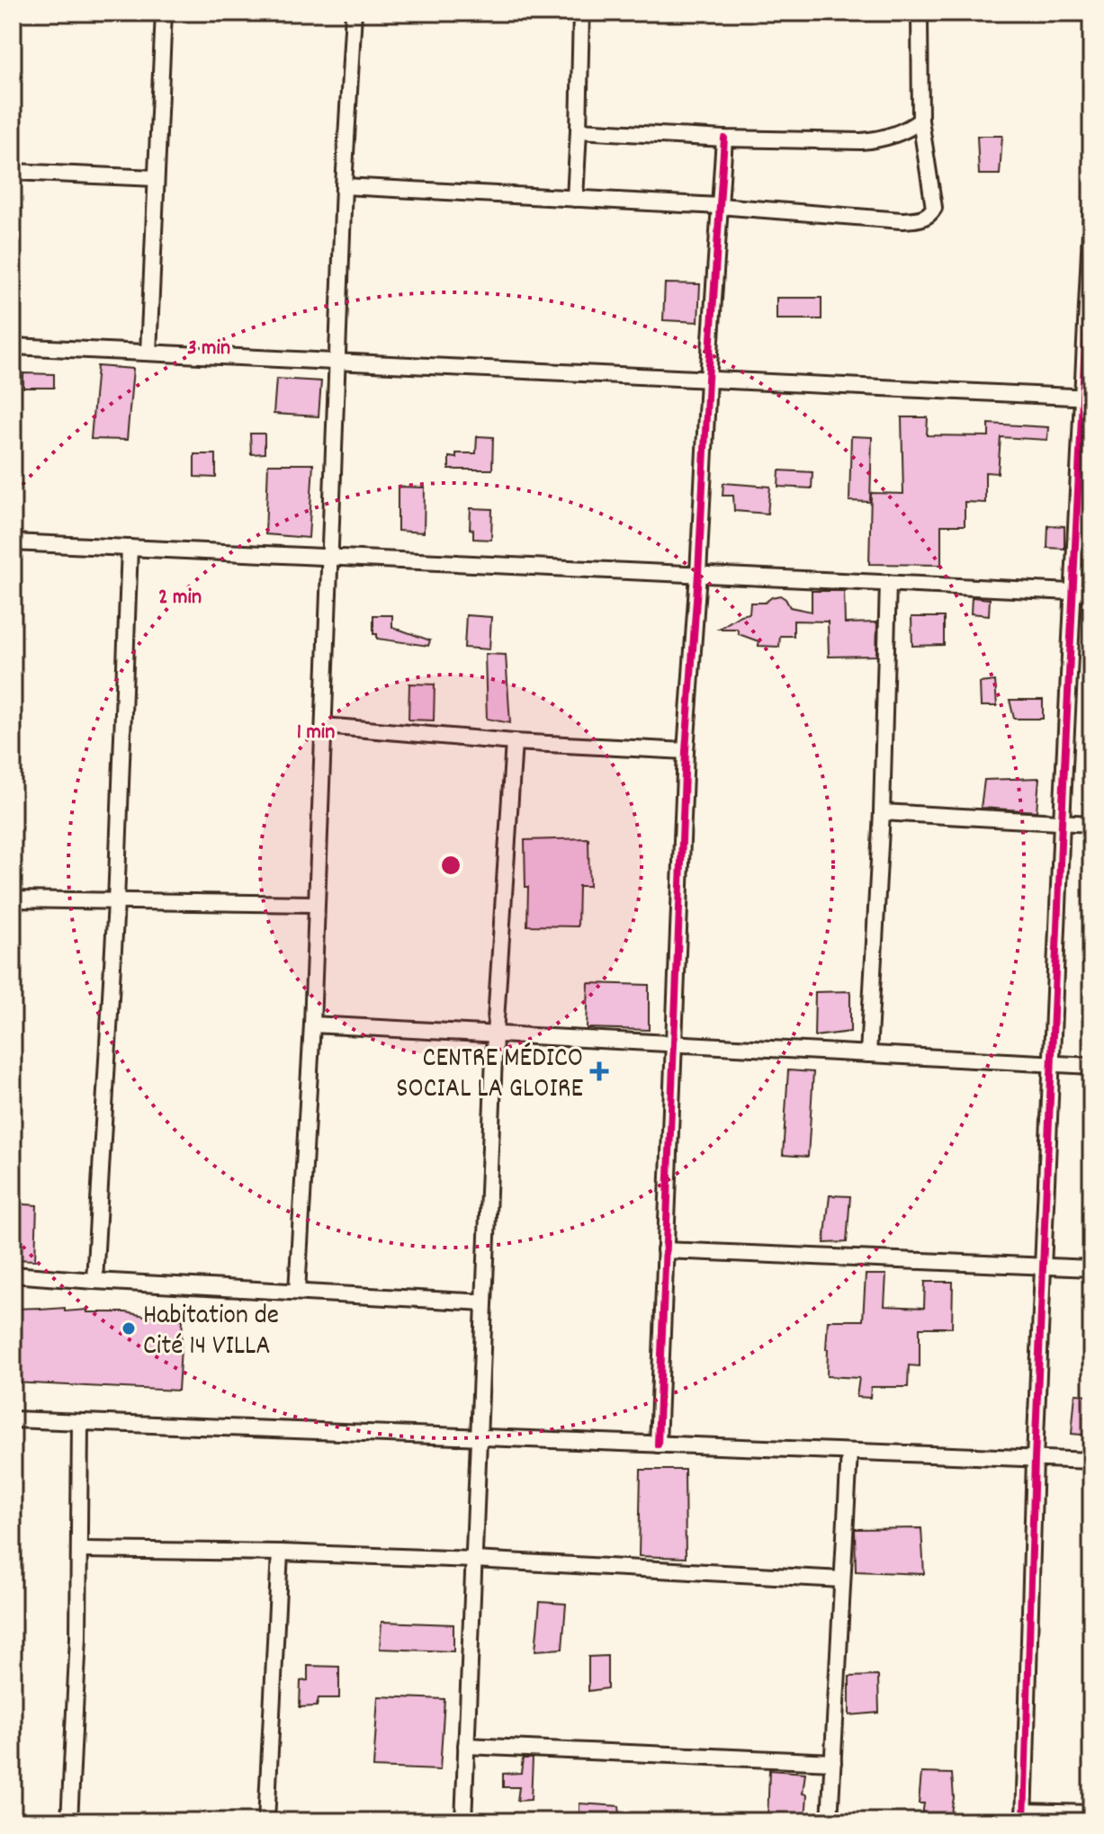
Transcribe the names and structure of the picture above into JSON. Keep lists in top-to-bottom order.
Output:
{
  "places": {
    "health": ["CENTRE MÉDICO SOCIAL LA GLOIRE"],
    "other": ["Habitation de Cité 14 VILLA"]
  },
  "rings": ["3 min", "2 min", "1 min"]
}
